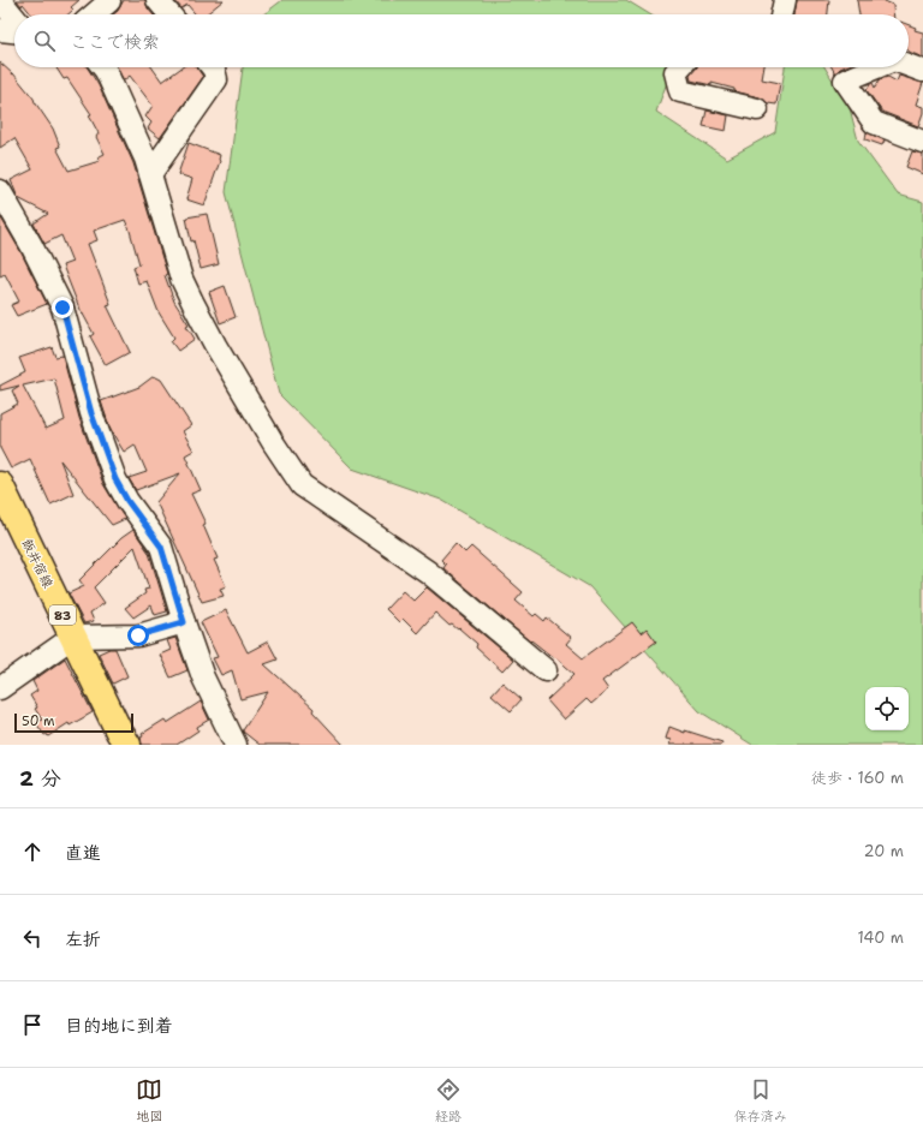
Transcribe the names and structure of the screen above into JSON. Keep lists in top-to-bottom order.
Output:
{
  "streets": {
    "main road": ["飯井宿線", "83"]
  },
  "scale_bar": "50 m",
  "page": {
    "search": "ここで検索",
    "scale": "50 m",
    "heading": ["2 分", "徒歩 · 160 m"],
    "list": [
      ["直進", "20 m"],
      ["左折", "140 m"],
      "目的地に到着"
    ],
    "nav": ["地図", "経路", "保存済み"]
  }
}
